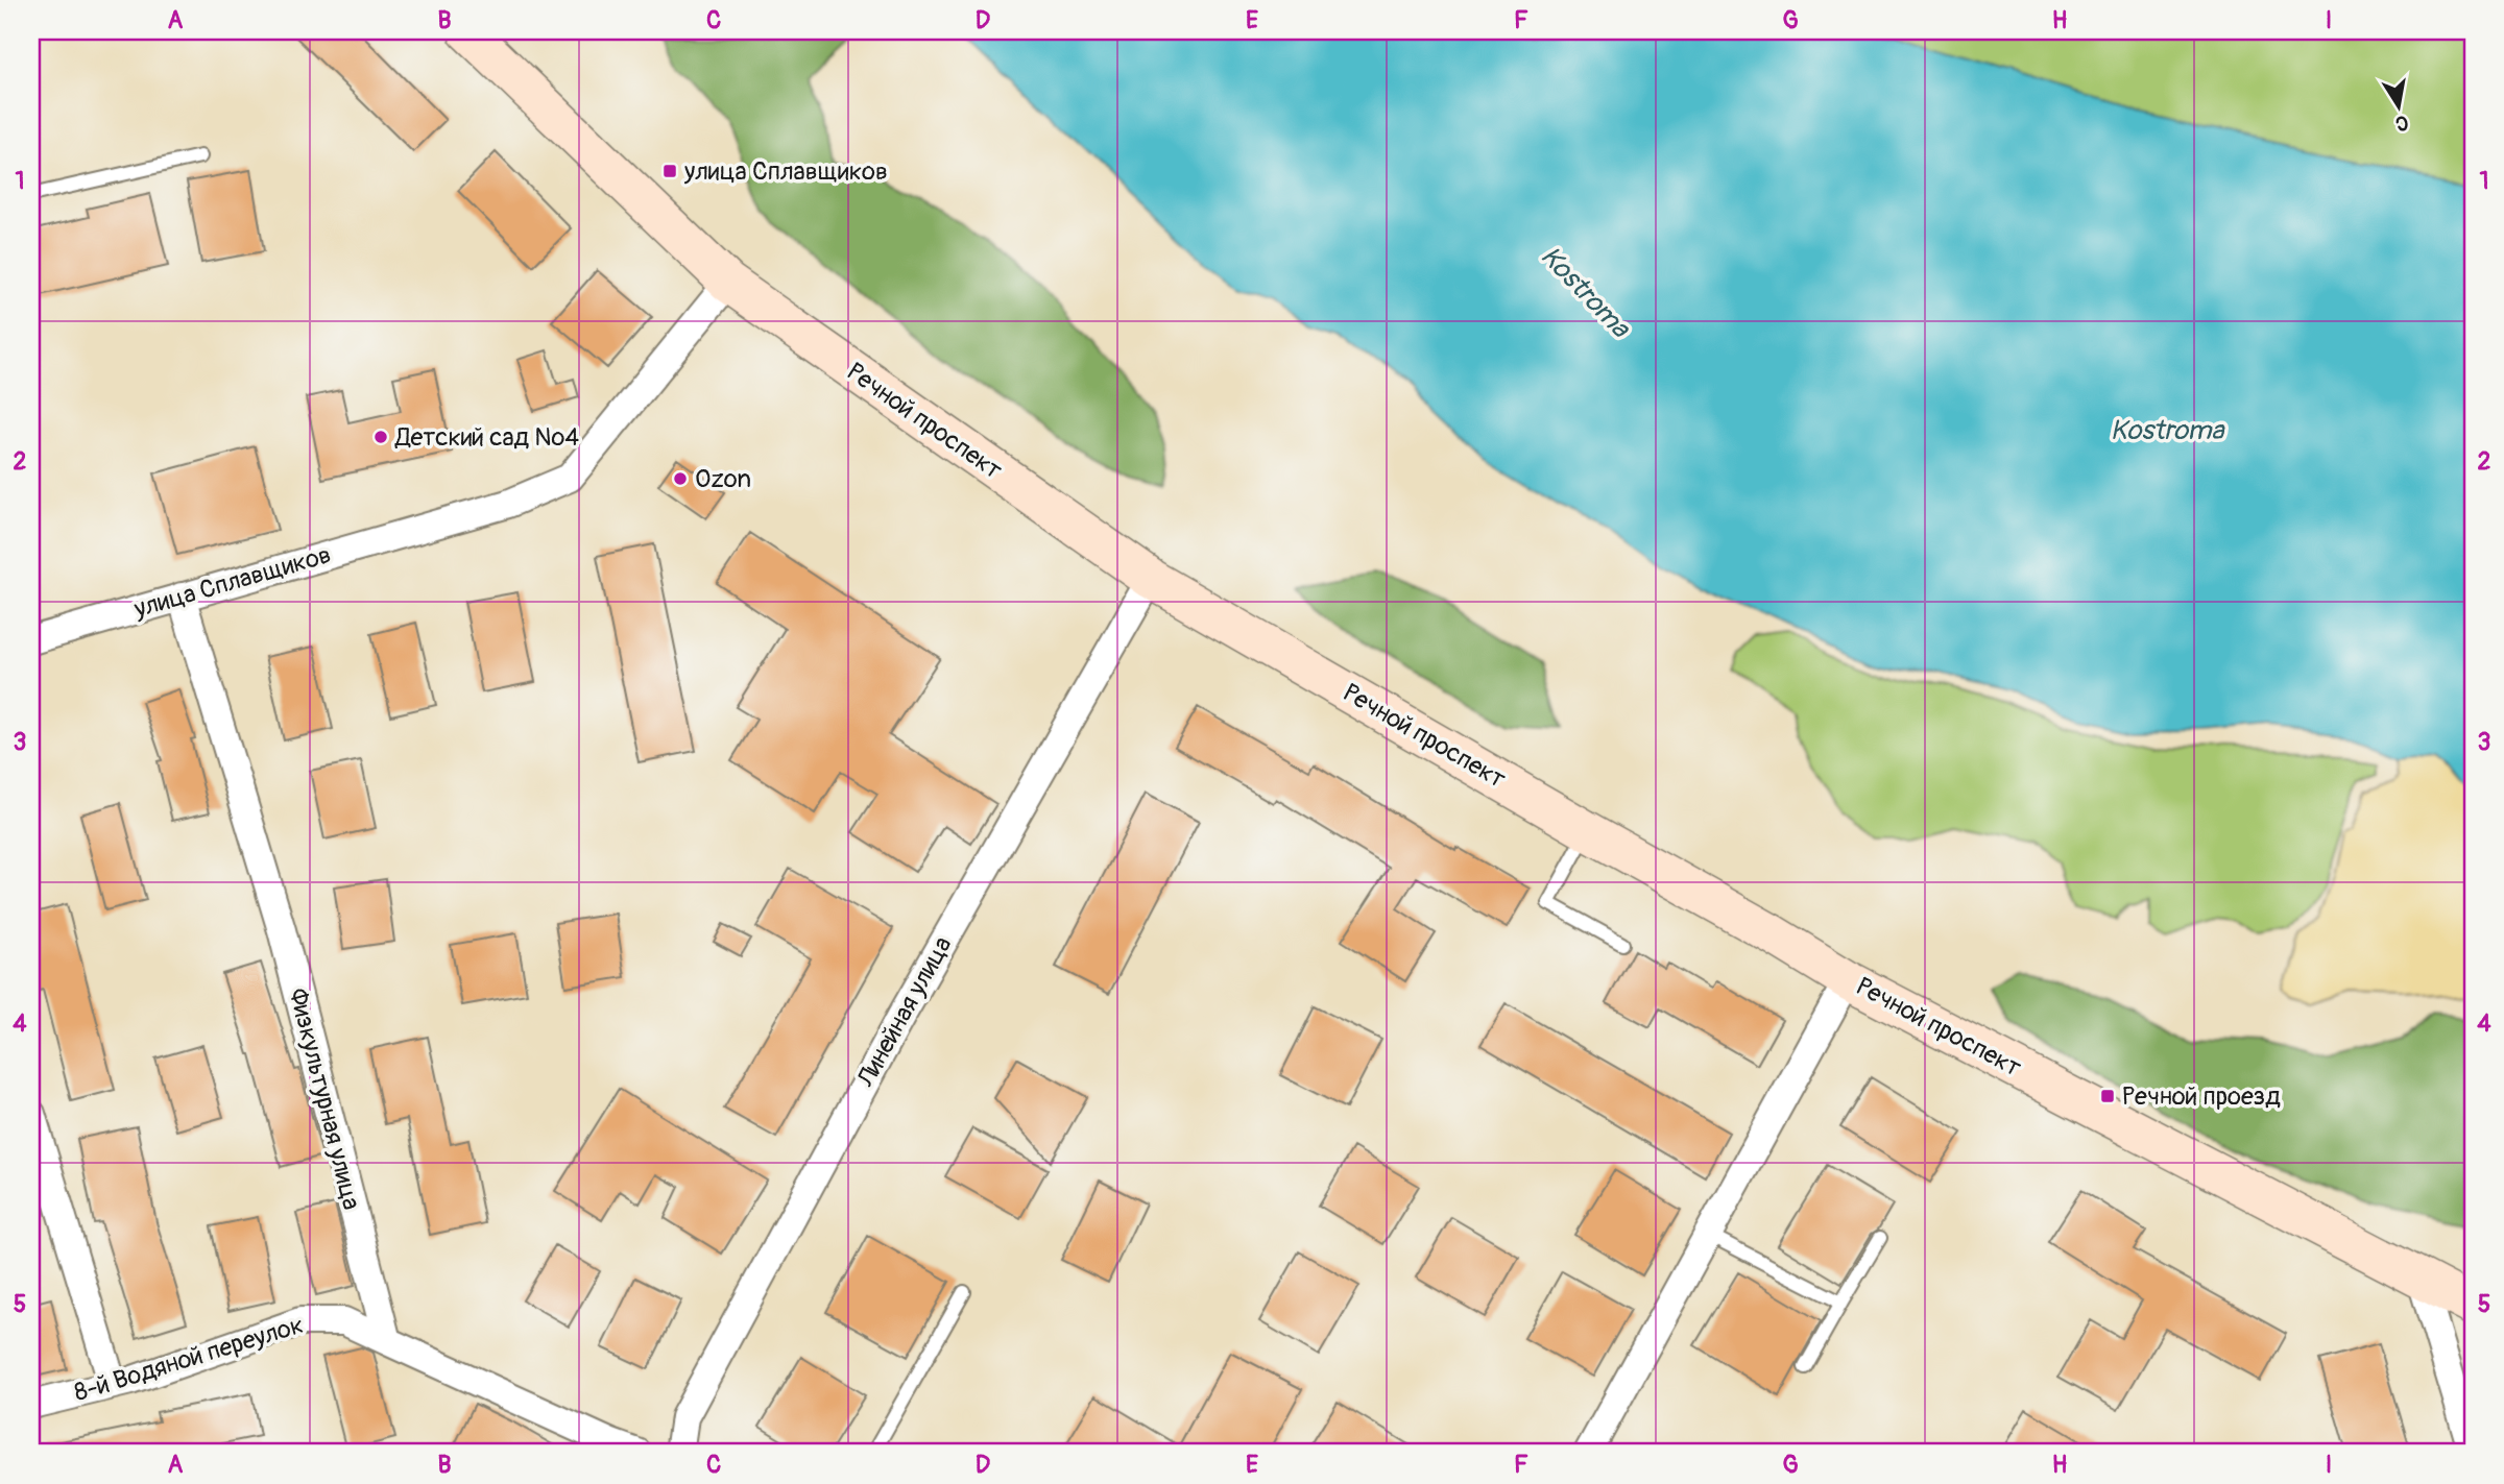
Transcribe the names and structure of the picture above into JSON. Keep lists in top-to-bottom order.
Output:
{
  "streets": {
    "street": [
      "Речной проспект",
      "улица Сплавщиков",
      "Линейная улица",
      "Физкультурная улица",
      "8-й Водяной переулок"
    ]
  },
  "crossings": [
    ["Речной проспект", "улица Сплавщиков"],
    ["Речной проспект", "Линейная улица"],
    ["улица Сплавщиков", "Физкультурная улица"],
    ["Физкультурная улица", "8-й Водяной переулок"]
  ],
  "water": ["Kostroma"],
  "places": {
    "transit": ["улица Сплавщиков", "Речной проезд"],
    "other": ["Детский сад №4", "Ozon"]
  },
  "north": "bottom",
  "grid": {
    "columns": [
      "A",
      "B",
      "C",
      "D",
      "E",
      "F",
      "G",
      "H",
      "I"
    ],
    "rows": [
      "1",
      "2",
      "3",
      "4",
      "5"
    ]
  }
}
